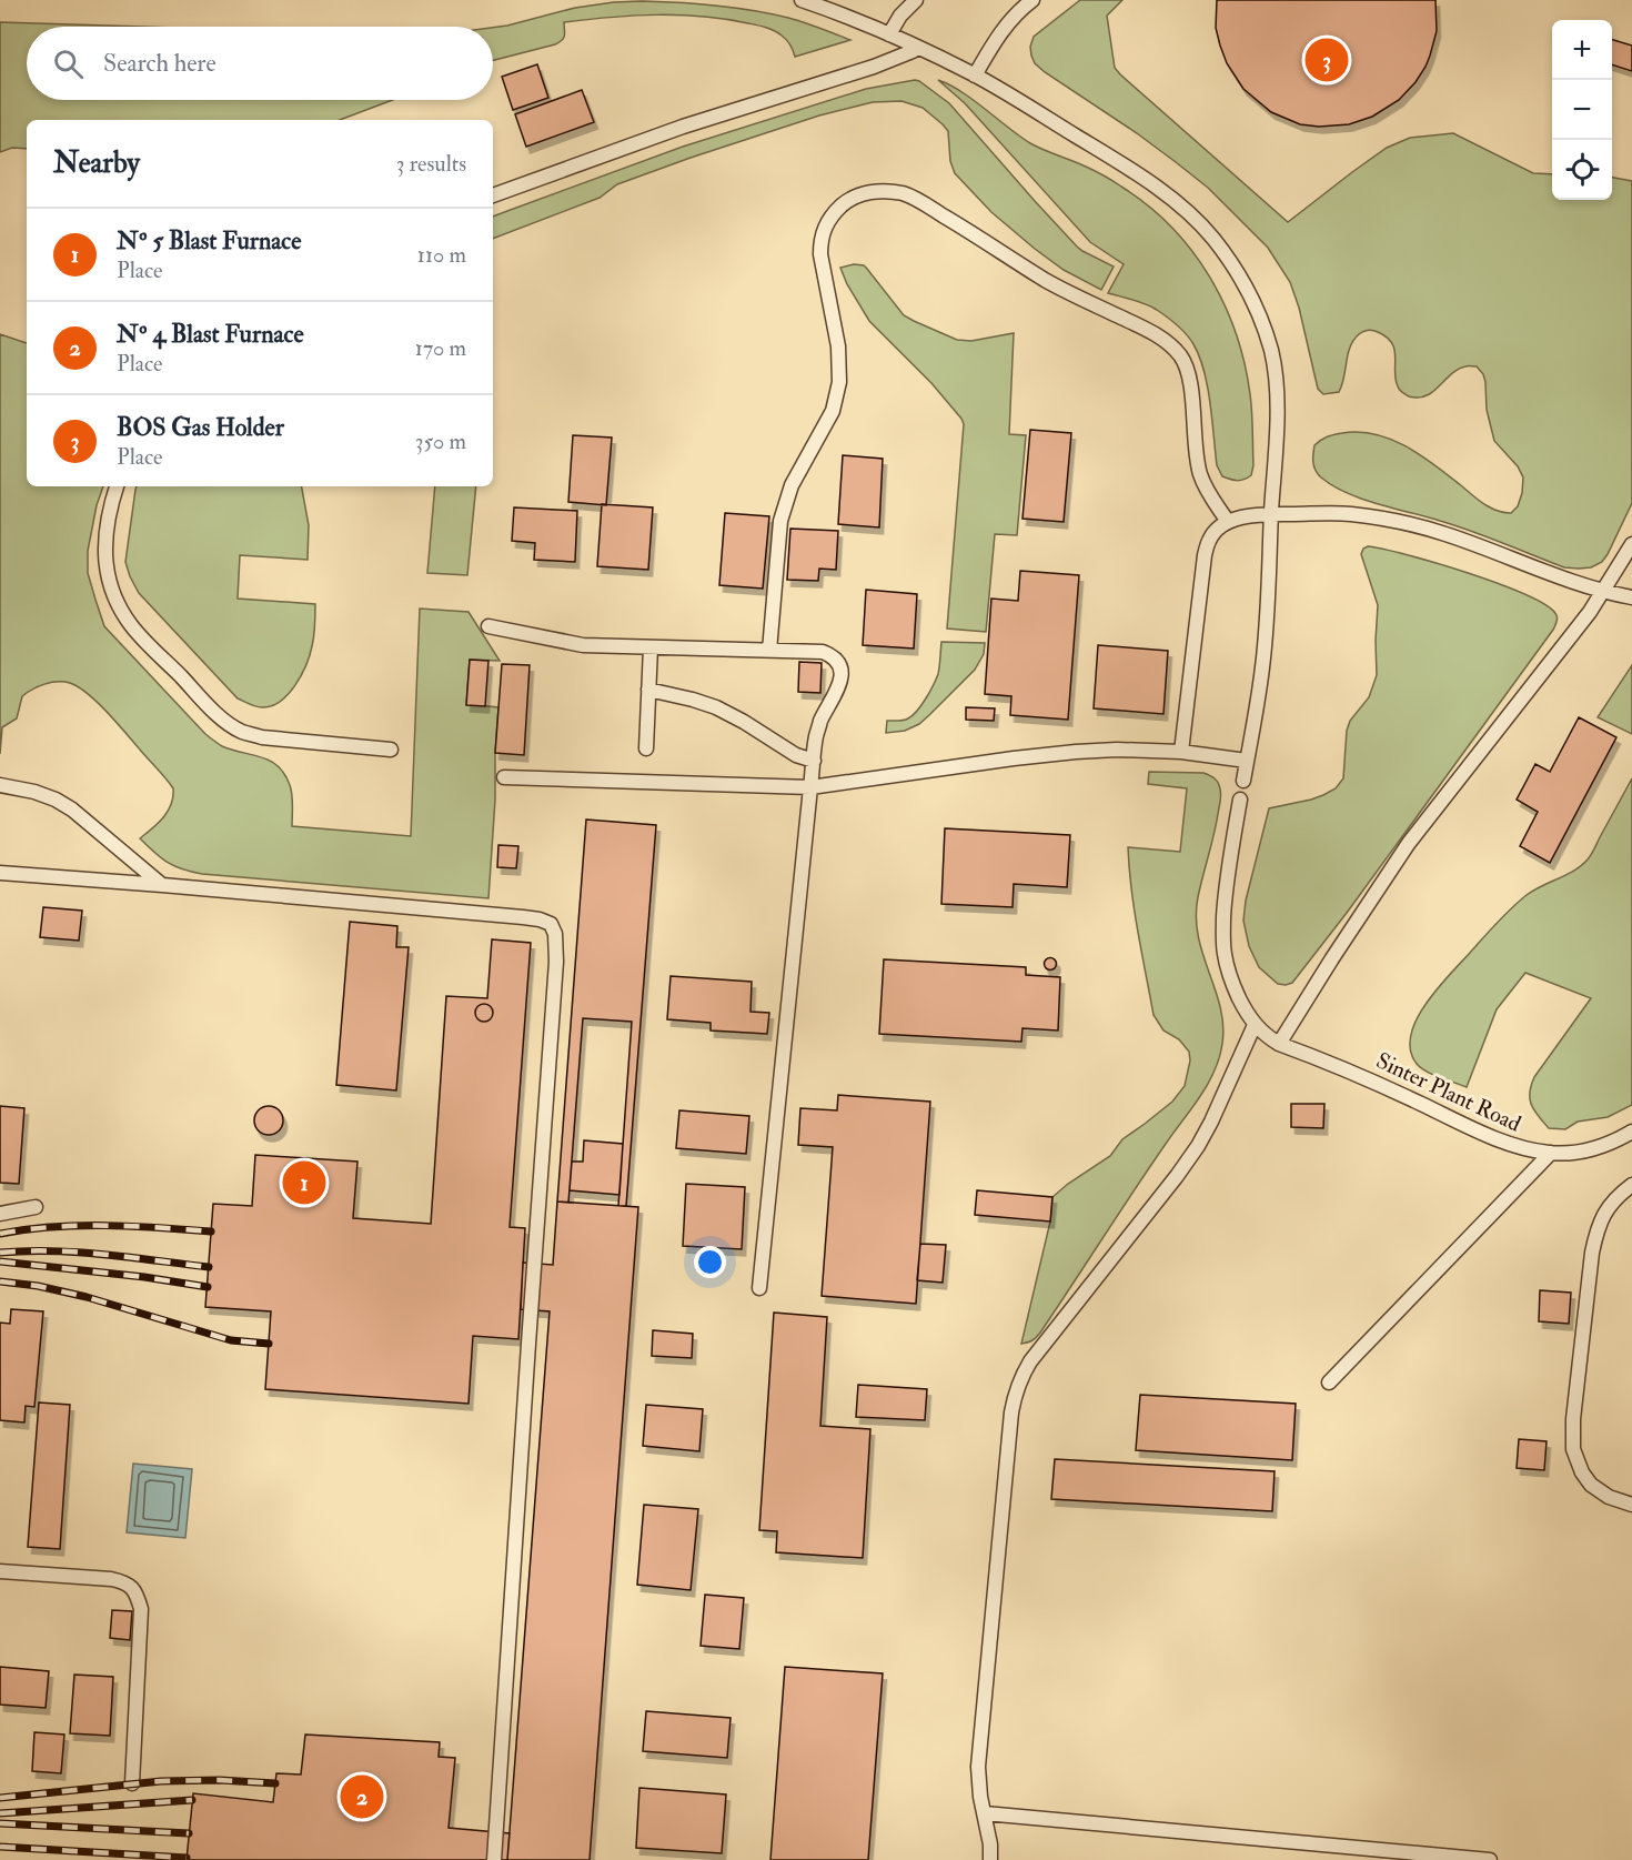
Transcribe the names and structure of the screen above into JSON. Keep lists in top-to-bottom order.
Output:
{
  "streets": {
    "lane": ["Sinter Plant Road"]
  },
  "page": {
    "map_buttons": ["+", "−"],
    "search": "Search here",
    "pins": ["3", "1", "2"],
    "heading": ["Nearby", "3 results"],
    "list": [
      {
        "mark": "1",
        "name": "Nº 5 Blast Furnace",
        "note": "Place",
        "value": "110 m"
      },
      {
        "mark": "2",
        "name": "Nº 4 Blast Furnace",
        "note": "Place",
        "value": "170 m"
      },
      {
        "mark": "3",
        "name": "BOS Gas Holder",
        "note": "Place",
        "value": "350 m"
      }
    ]
  }
}
